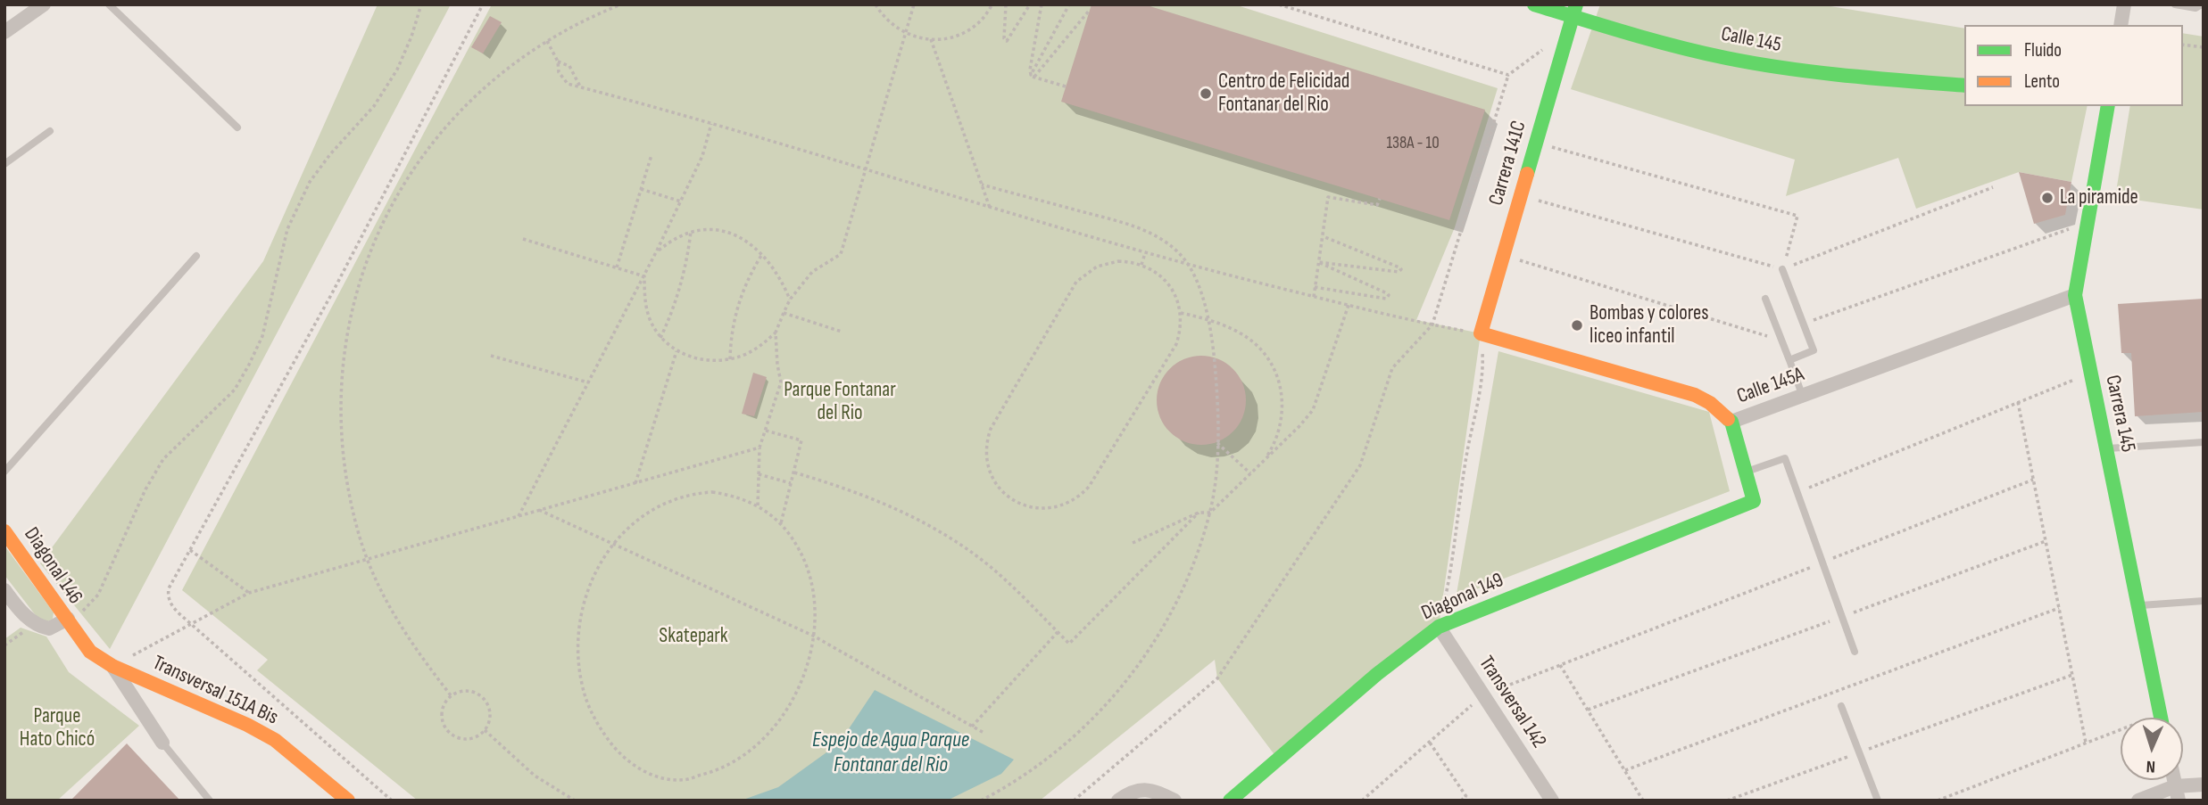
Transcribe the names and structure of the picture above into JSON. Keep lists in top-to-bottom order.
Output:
{
  "streets": {
    "street": [
      "Calle 145",
      "Carrera 141C",
      "Calle 145A",
      "Carrera 145",
      "Diagonal 146",
      "Diagonal 149",
      "Transversal 151A Bis",
      "Transversal 142"
    ]
  },
  "crossings": [
    ["Calle 145", "Carrera 141C"],
    ["Carrera 141C", "Calle 145A"],
    ["Calle 145A", "Carrera 145"],
    ["Diagonal 146", "Transversal 151A Bis"],
    ["Diagonal 149", "Transversal 142"]
  ],
  "water": ["Espejo de Agua Parque Fontanar del Rio"],
  "parks": ["Parque Fontanar del Rio", "Skatepark", "Parque Hato Chicó"],
  "places": ["Centro de Felicidad Fontanar del Rio", "La piramide", "Bombas y colores liceo infantil"],
  "house_numbers": ["138A - 10"],
  "legend": ["Fluido", "Lento"],
  "north": "bottom"
}
